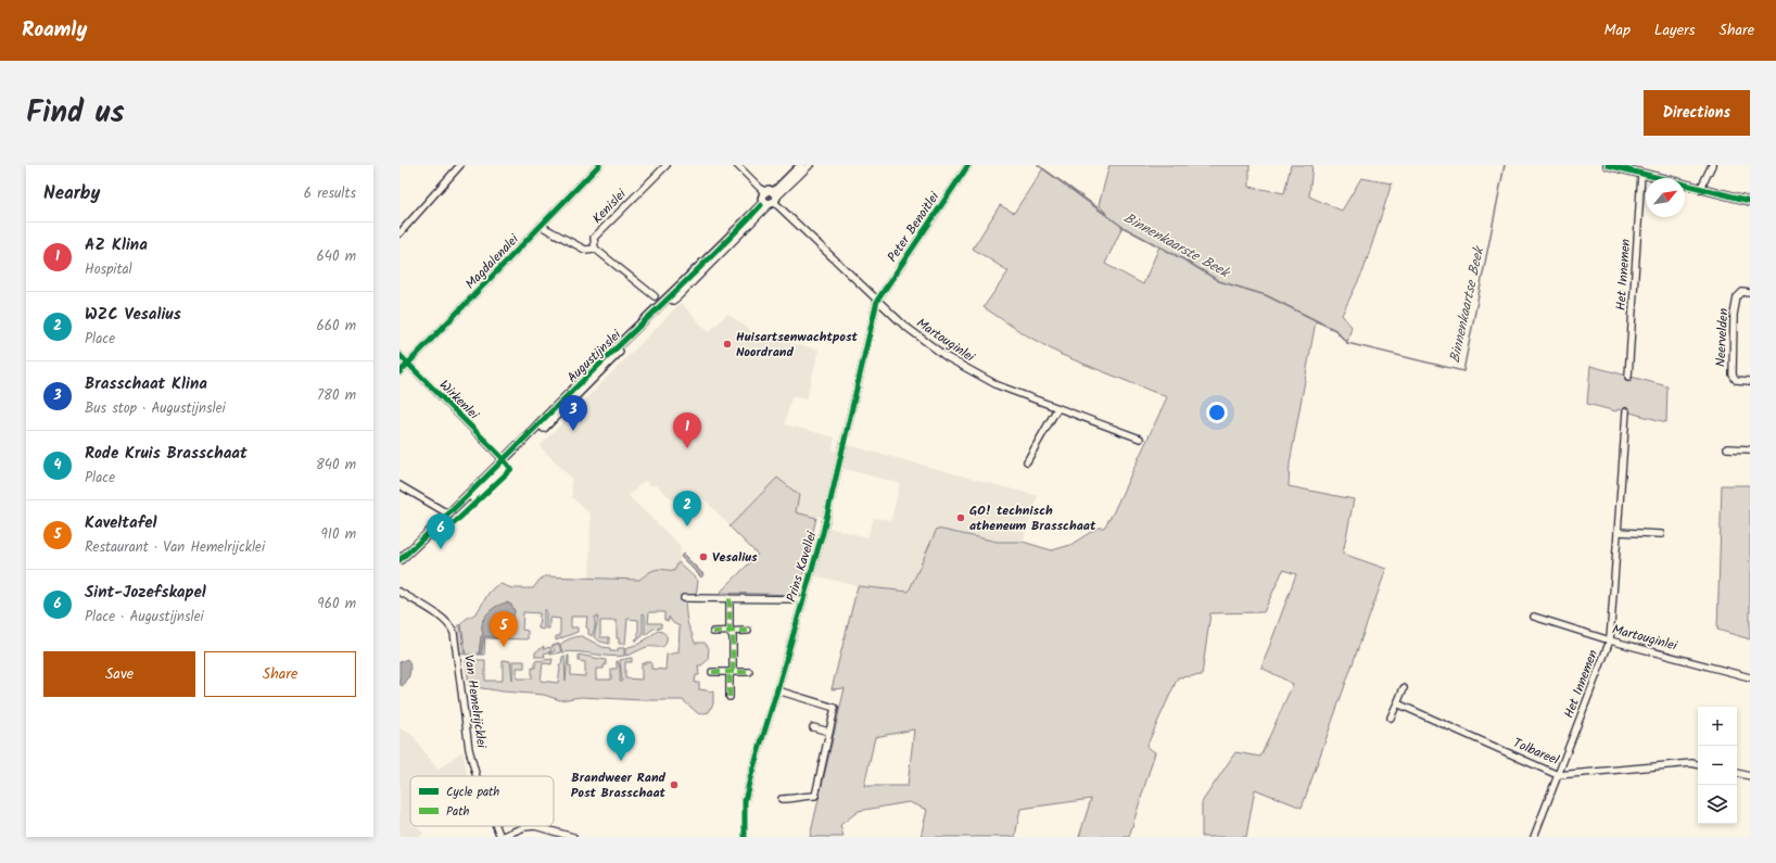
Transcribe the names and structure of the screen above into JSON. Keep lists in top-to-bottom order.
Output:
{
  "streets": {
    "street": [
      "Kenislei",
      "Peter Benoitlei",
      "Magdalenalei",
      "Het Innemen",
      "Neervelden",
      "Martouginlei",
      "Augustijnslei",
      "Wirkenlei",
      "Prins Kavellei",
      "Van Hemelrijcklei",
      "Tolbareel"
    ]
  },
  "crossings": [
    ["Peter Benoitlei", "Martouginlei"],
    ["Peter Benoitlei", "Prins Kavellei"],
    ["Magdalenalei", "Wirkenlei"],
    ["Het Innemen", "Martouginlei"],
    ["Het Innemen", "Tolbareel"],
    ["Martouginlei", "Augustijnslei"],
    ["Martouginlei", "Prins Kavellei"],
    ["Augustijnslei", "Wirkenlei"]
  ],
  "water": ["Binnenkaarste Beek", "Binnenkaartse Beek"],
  "places": [
    "Huisartsenwachtpost Noordrand",
    "GO! technisch atheneum Brasschaat",
    "Vesalius",
    "Brandweer Rand Post Brasschaat"
  ],
  "legend": ["Cycle path", "Path"],
  "north": "top right",
  "page": {
    "header": "Roamly",
    "nav": ["Map", "Layers", "Share"],
    "title": "Find us",
    "buttons": [
      "Directions",
      ["Save", "Share"]
    ],
    "heading": ["Nearby", "6 results"],
    "list": [
      {
        "mark": "1",
        "name": "AZ Klina",
        "note": "Hospital",
        "value": "640 m"
      },
      {
        "mark": "2",
        "name": "WZC Vesalius",
        "note": "Place",
        "value": "660 m"
      },
      {
        "mark": "3",
        "name": "Brasschaat Klina",
        "note": "Bus stop · Augustijnslei",
        "value": "780 m"
      },
      {
        "mark": "4",
        "name": "Rode Kruis Brasschaat",
        "note": "Place",
        "value": "840 m"
      },
      {
        "mark": "5",
        "name": "Kaveltafel",
        "note": "Restaurant · Van Hemelrijcklei",
        "value": "910 m"
      },
      {
        "mark": "6",
        "name": "Sint-Jozefskapel",
        "note": "Place · Augustijnslei",
        "value": "960 m"
      }
    ],
    "pins": [
      "3",
      "1",
      "2",
      "6",
      "5",
      "4"
    ],
    "map_buttons": ["+", "−"]
  }
}
